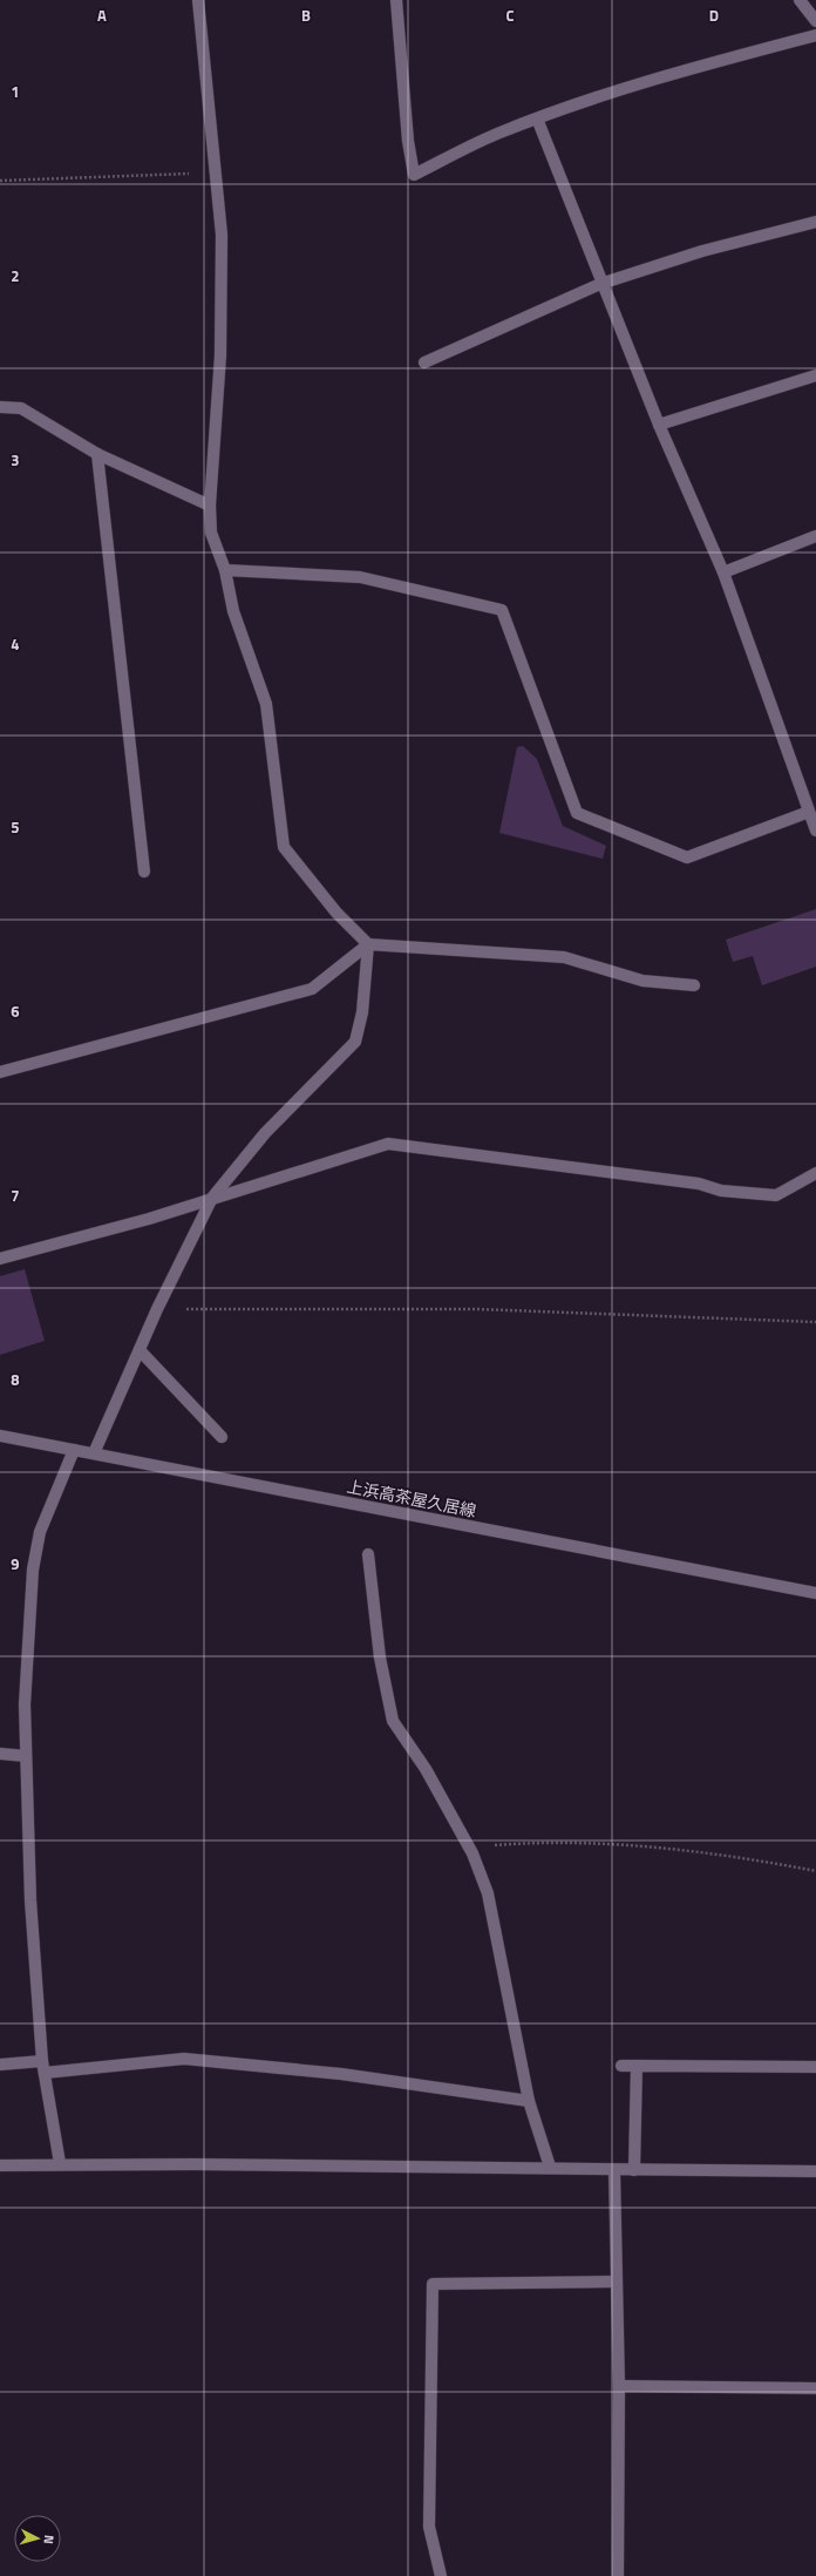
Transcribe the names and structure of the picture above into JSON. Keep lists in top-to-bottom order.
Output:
{
  "streets": {
    "street": ["上浜高茶屋久居線"]
  },
  "north": "right",
  "grid": {
    "columns": [
      "A",
      "B",
      "C",
      "D"
    ],
    "rows": [
      "1",
      "2",
      "3",
      "4",
      "5",
      "6",
      "7",
      "8",
      "9"
    ]
  }
}
